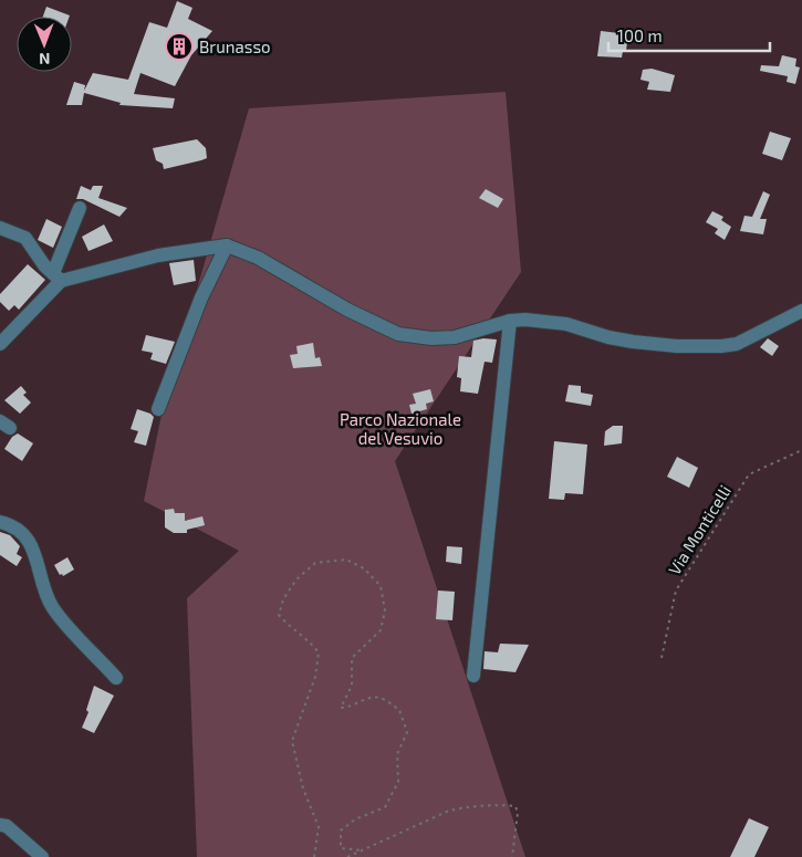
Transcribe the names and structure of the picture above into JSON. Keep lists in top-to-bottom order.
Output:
{
  "streets": {
    "path": ["Via Monticelli"]
  },
  "parks": ["Parco Nazionale del Vesuvio"],
  "places": {
    "building": ["Brunasso"]
  },
  "scale_bar": "100 m",
  "north": "bottom"
}
